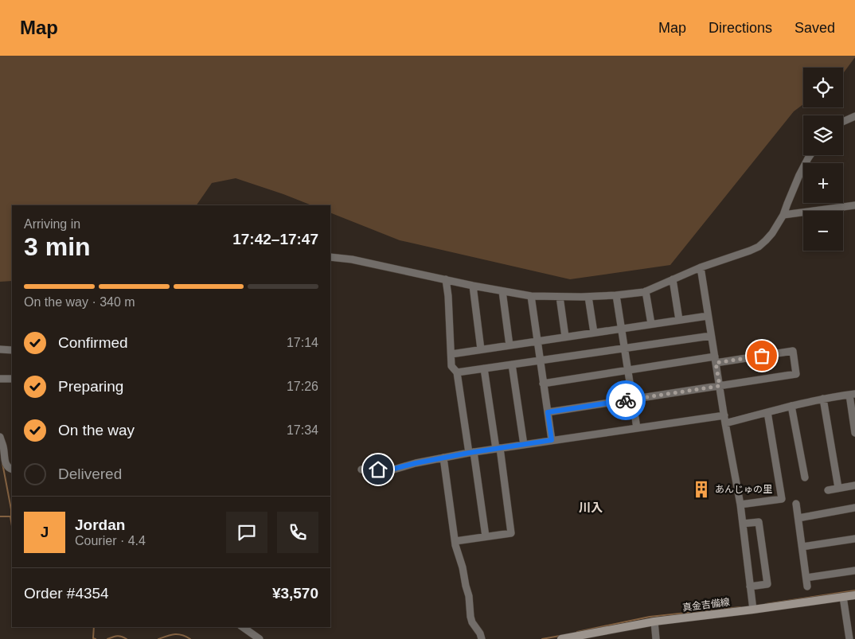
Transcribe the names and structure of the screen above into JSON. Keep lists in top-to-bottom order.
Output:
{
  "streets": {
    "main road": ["真金吉備線"]
  },
  "districts": ["川入"],
  "places": {
    "building": ["あんじゅの里"]
  },
  "page": {
    "header": "Map",
    "nav": ["Map", "Directions", "Saved"],
    "map_buttons": ["+", "−"],
    "heading": ["3 min", "Arriving in", "17:42–17:47"],
    "panel": [
      "Jordan",
      "Courier · 4.4",
      "Order #4354",
      "¥3,570"
    ],
    "bar": "On the way · 340 m",
    "list": [
      ["Confirmed", "17:14"],
      ["Preparing", "17:26"],
      ["On the way", "17:34"],
      "Delivered"
    ],
    "round": "J"
  }
}
